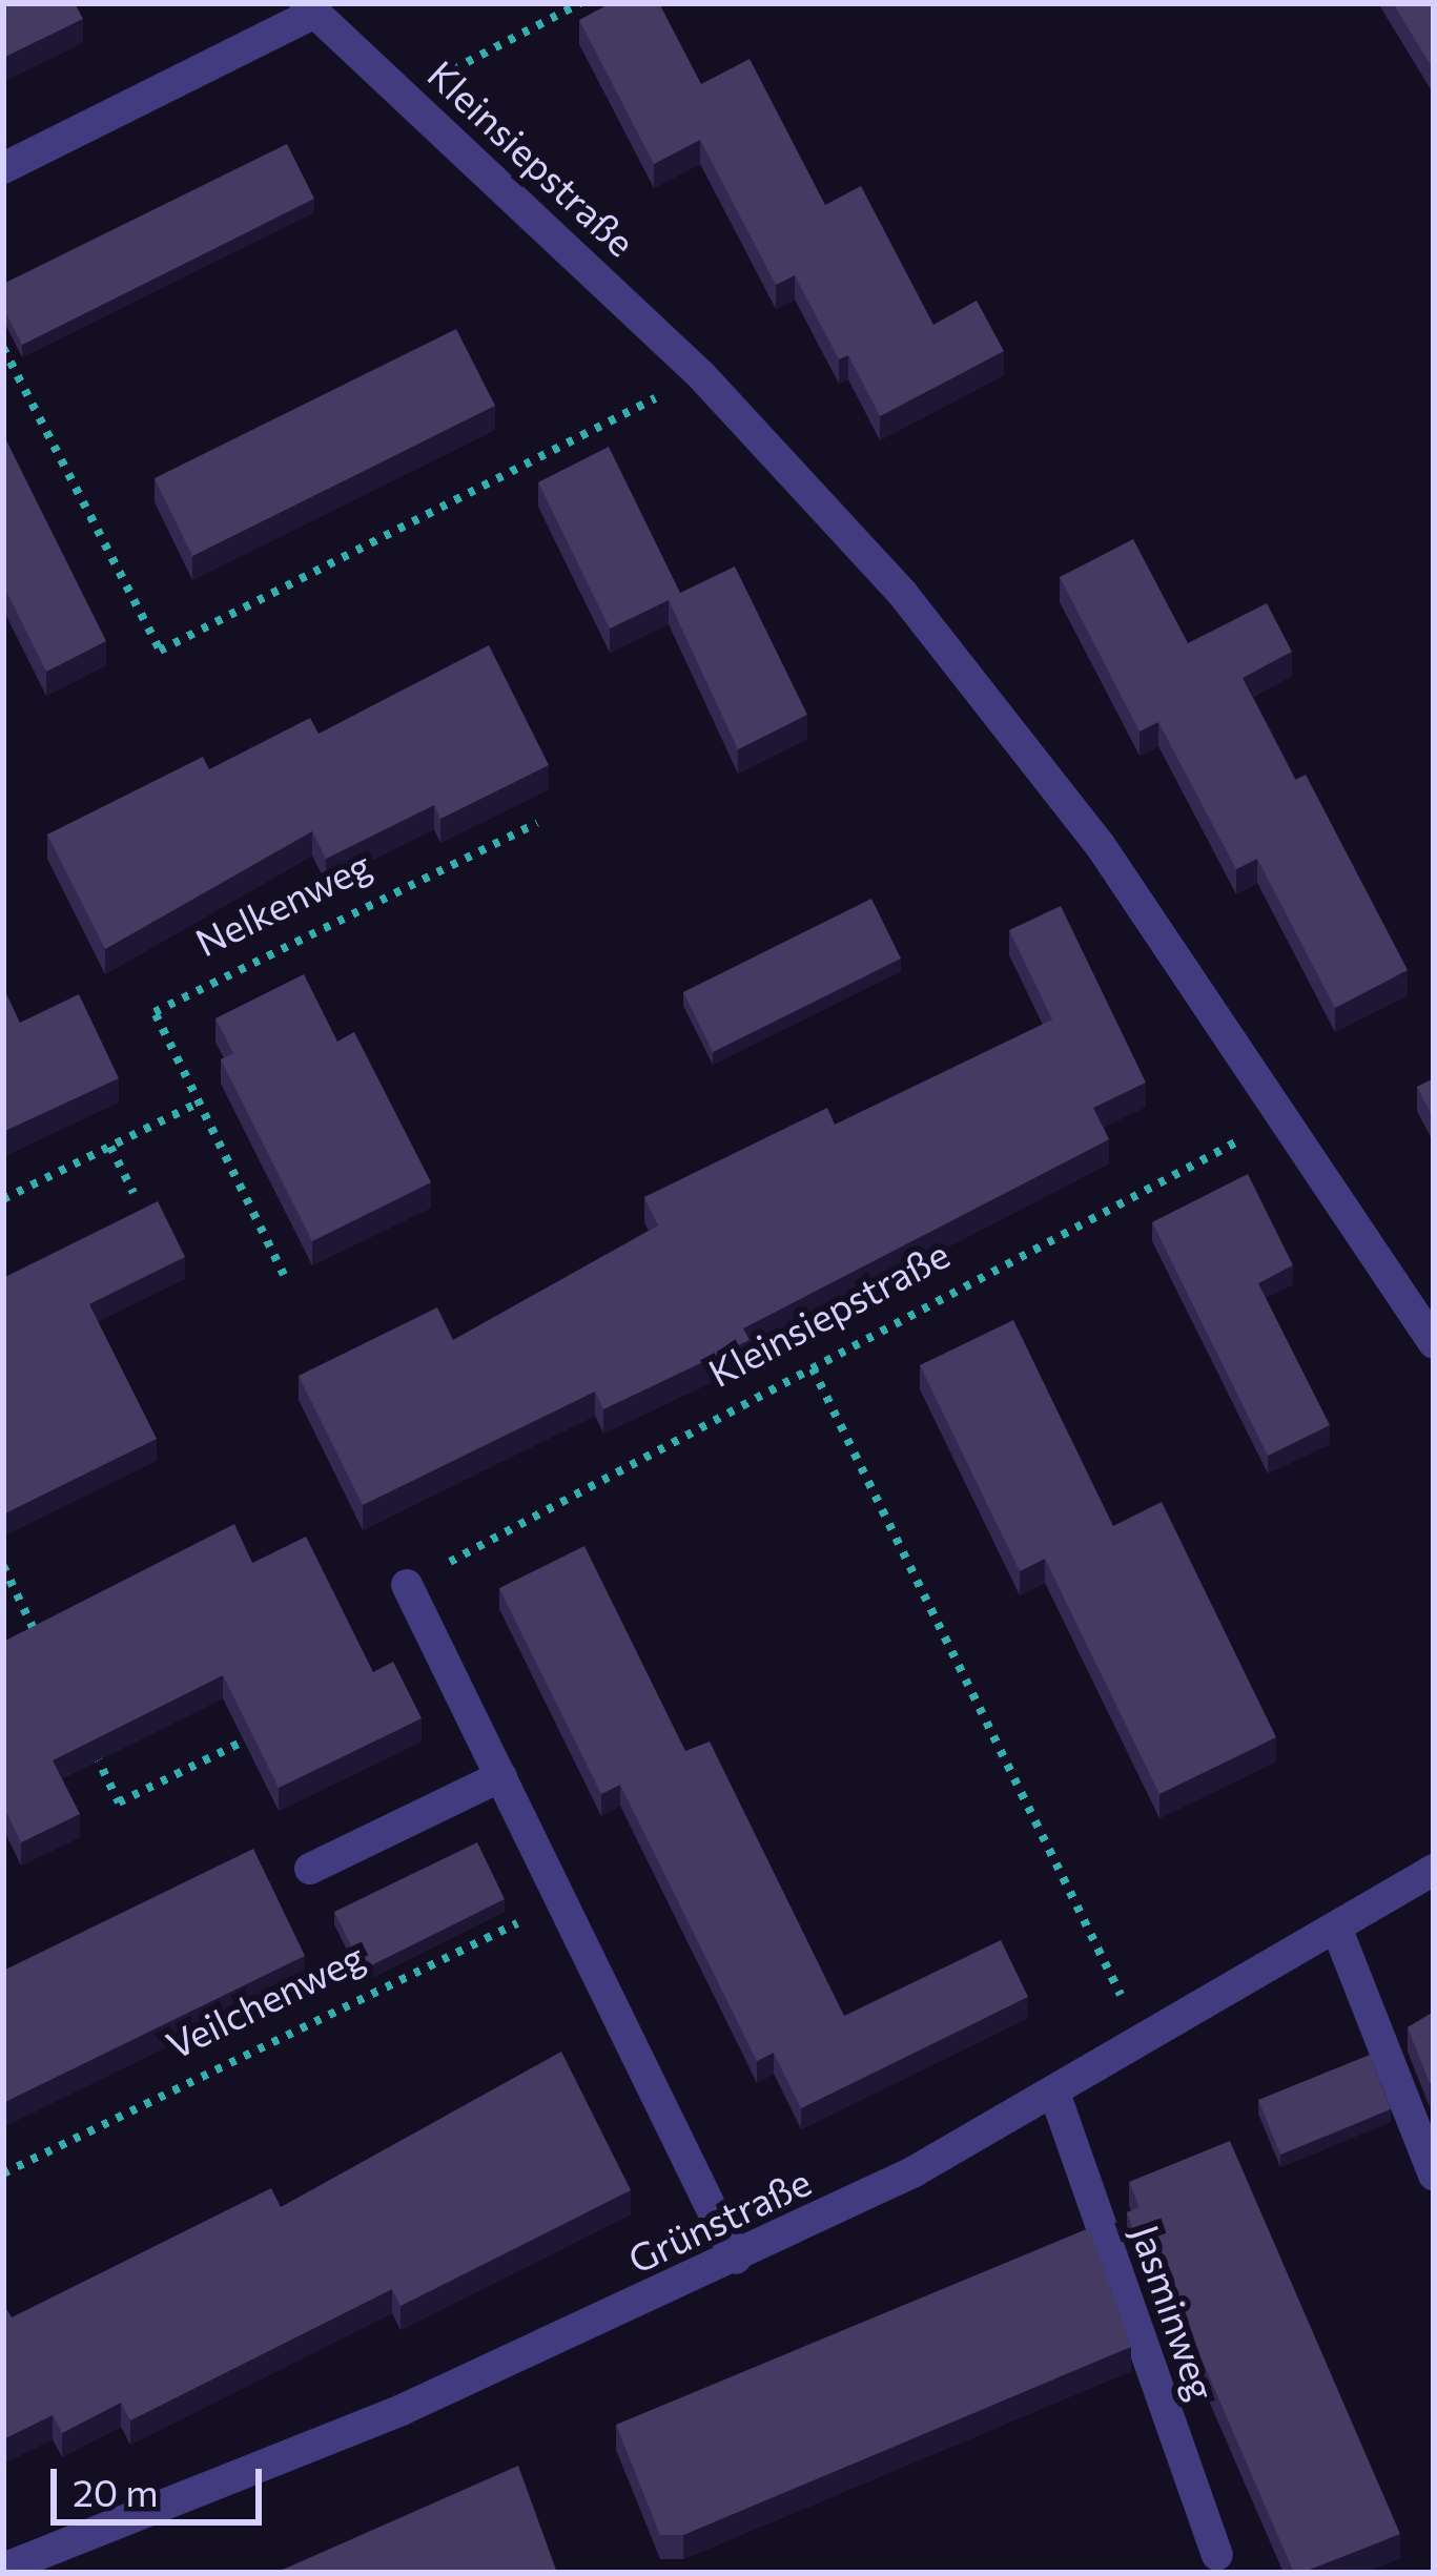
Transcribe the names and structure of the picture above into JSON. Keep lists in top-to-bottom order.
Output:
{
  "streets": {
    "street": ["Kleinsiepstraße", "Grünstraße", "Jasminweg"],
    "path": ["Nelkenweg", "Veilchenweg"]
  },
  "crossings": [
    ["Grünstraße", "Jasminweg"]
  ],
  "scale_bar": "20 m"
}
